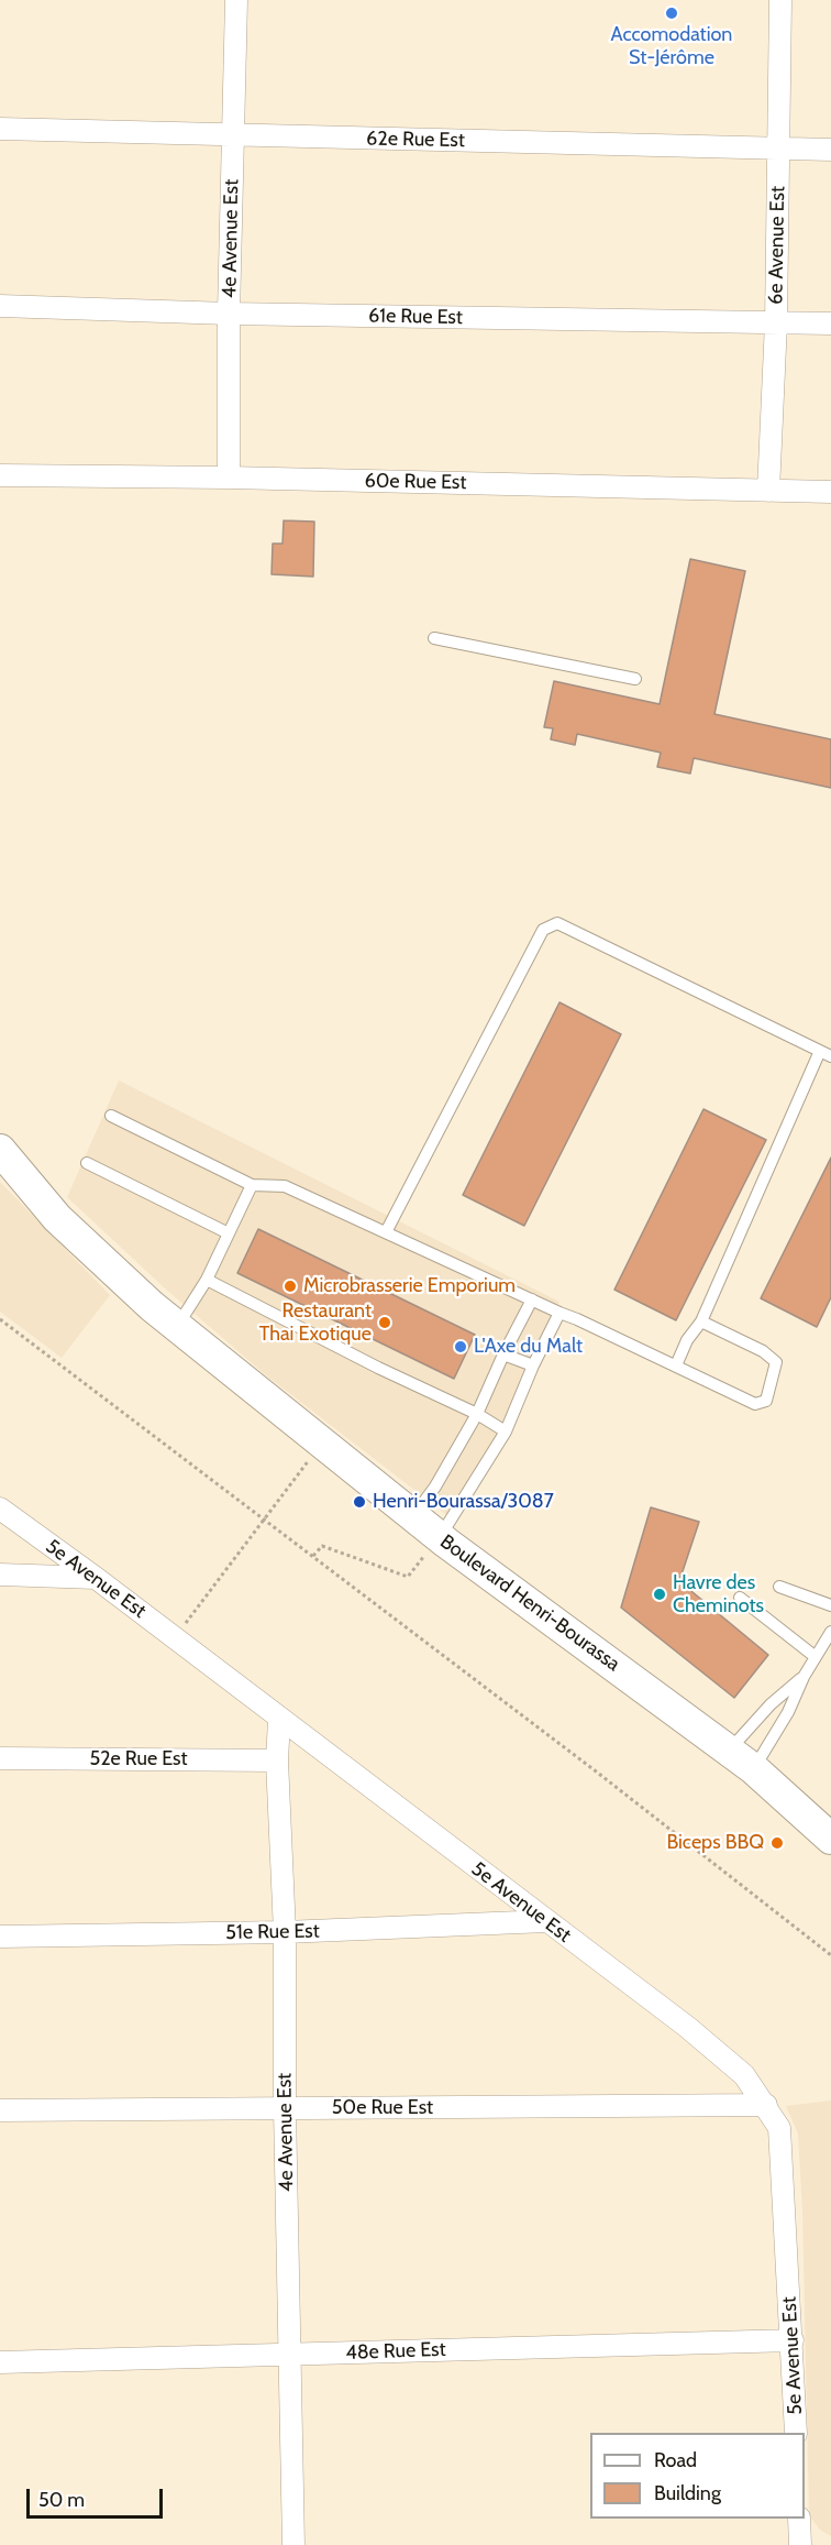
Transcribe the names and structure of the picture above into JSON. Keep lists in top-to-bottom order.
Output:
{
  "streets": {
    "main road": ["Boulevard Henri-Bourassa"],
    "street": [
      "62e Rue Est",
      "4e Avenue Est",
      "6e Avenue Est",
      "61e Rue Est",
      "60e Rue Est",
      "5e Avenue Est",
      "52e Rue Est",
      "51e Rue Est",
      "50e Rue Est",
      "48e Rue Est"
    ]
  },
  "crossings": [
    ["62e Rue Est", "4e Avenue Est"],
    ["62e Rue Est", "6e Avenue Est"],
    ["4e Avenue Est", "61e Rue Est"],
    ["4e Avenue Est", "60e Rue Est"],
    ["4e Avenue Est", "5e Avenue Est"],
    ["4e Avenue Est", "52e Rue Est"],
    ["4e Avenue Est", "51e Rue Est"],
    ["4e Avenue Est", "50e Rue Est"],
    ["4e Avenue Est", "48e Rue Est"],
    ["6e Avenue Est", "61e Rue Est"],
    ["6e Avenue Est", "60e Rue Est"],
    ["5e Avenue Est", "51e Rue Est"],
    ["5e Avenue Est", "50e Rue Est"],
    ["5e Avenue Est", "48e Rue Est"]
  ],
  "places": [
    "Accomodation St-Jérôme",
    "Microbrasserie Emporium",
    "Restaurant Thai Exotique",
    "L'Axe du Malt",
    "Henri-Bourassa/3087",
    "Havre des Cheminots",
    "Biceps BBQ"
  ],
  "legend": ["Road", "Building"],
  "scale_bar": "50 m"
}
